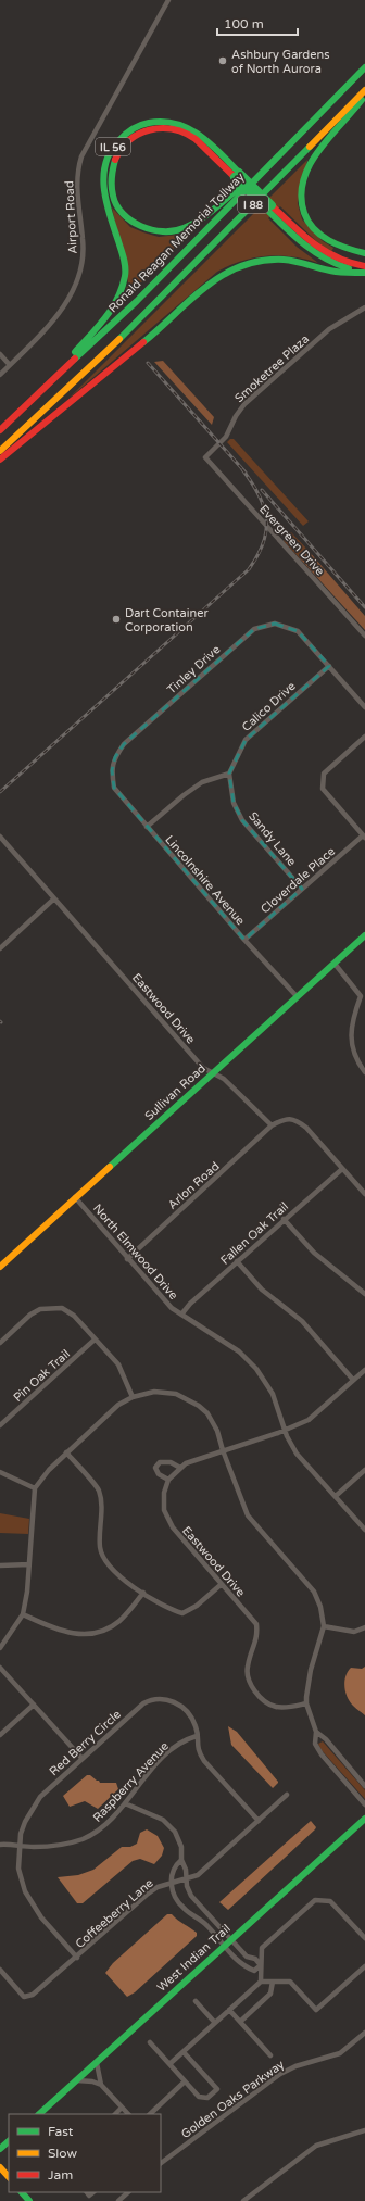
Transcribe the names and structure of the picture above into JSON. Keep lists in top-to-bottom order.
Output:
{
  "streets": {
    "main road": [
      "IL 56",
      "I 88",
      "Ronald Reagan Memorial Tollway",
      "Sullivan Road",
      "West Indian Trail"
    ],
    "street": [
      "Airport Road",
      "Smoketree Plaza",
      "Evergreen Drive",
      "Tinley Drive",
      "Calico Drive",
      "Sandy Lane",
      "Lincolnshire Avenue",
      "Cloverdale Place",
      "Eastwood Drive",
      "Arlon Road",
      "Fallen Oak Trail",
      "North Elmwood Drive",
      "Pin Oak Trail",
      "Red Berry Circle",
      "Raspberry Avenue",
      "Coffeeberry Lane",
      "Golden Oaks Parkway"
    ]
  },
  "crossings": [
    ["IL 56", "Ronald Reagan Memorial Tollway"],
    ["Smoketree Plaza", "Evergreen Drive"],
    ["Tinley Drive", "Calico Drive"],
    ["Tinley Drive", "Lincolnshire Avenue"],
    ["Calico Drive", "Sandy Lane"],
    ["Sandy Lane", "Cloverdale Place"],
    ["Lincolnshire Avenue", "Cloverdale Place"],
    ["Lincolnshire Avenue", "Sullivan Road"],
    ["Eastwood Drive", "Sullivan Road"],
    ["Eastwood Drive", "Arlon Road"],
    ["Sullivan Road", "North Elmwood Drive"],
    ["Arlon Road", "North Elmwood Drive"],
    ["Fallen Oak Trail", "North Elmwood Drive"],
    ["Red Berry Circle", "Raspberry Avenue"],
    ["Red Berry Circle", "Coffeeberry Lane"]
  ],
  "places": ["Ashbury Gardens of North Aurora", "Dart Container Corporation"],
  "legend": ["Fast", "Slow", "Jam"],
  "scale_bar": "100 m"
}
